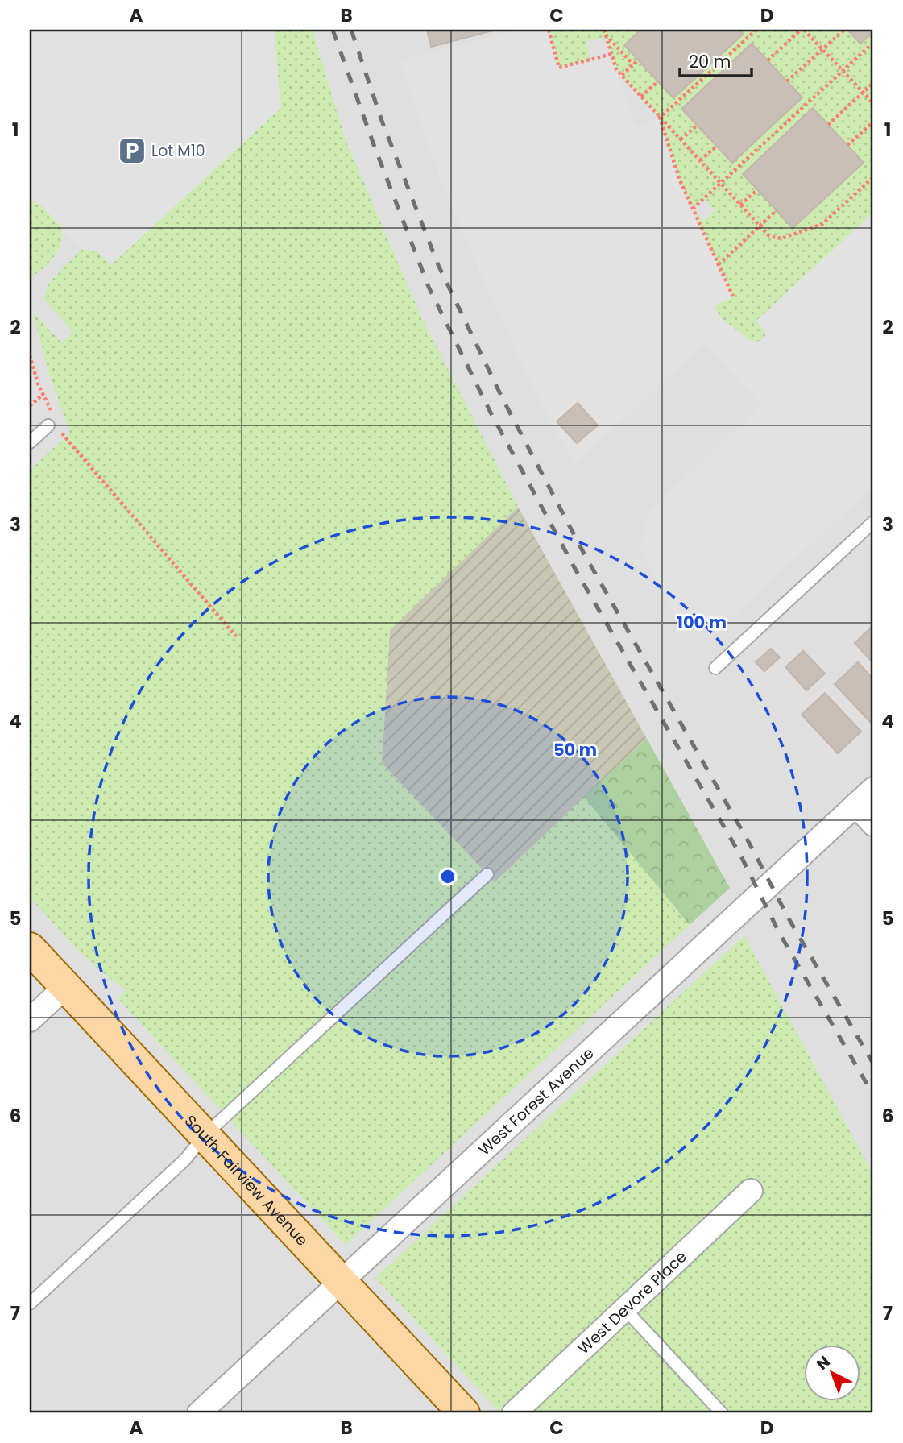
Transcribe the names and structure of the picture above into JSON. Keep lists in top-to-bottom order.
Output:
{
  "streets": {
    "main road": ["South Fairview Avenue"],
    "street": ["West Forest Avenue", "West Devore Place"]
  },
  "crossings": [
    ["West Forest Avenue", "South Fairview Avenue"]
  ],
  "places": {
    "parking": ["Lot M10"]
  },
  "scale_bar": "20 m",
  "north": "top left",
  "grid": {
    "columns": [
      "A",
      "B",
      "C",
      "D"
    ],
    "rows": [
      "1",
      "2",
      "3",
      "4",
      "5",
      "6",
      "7"
    ]
  },
  "rings": ["100 m", "50 m"]
}
